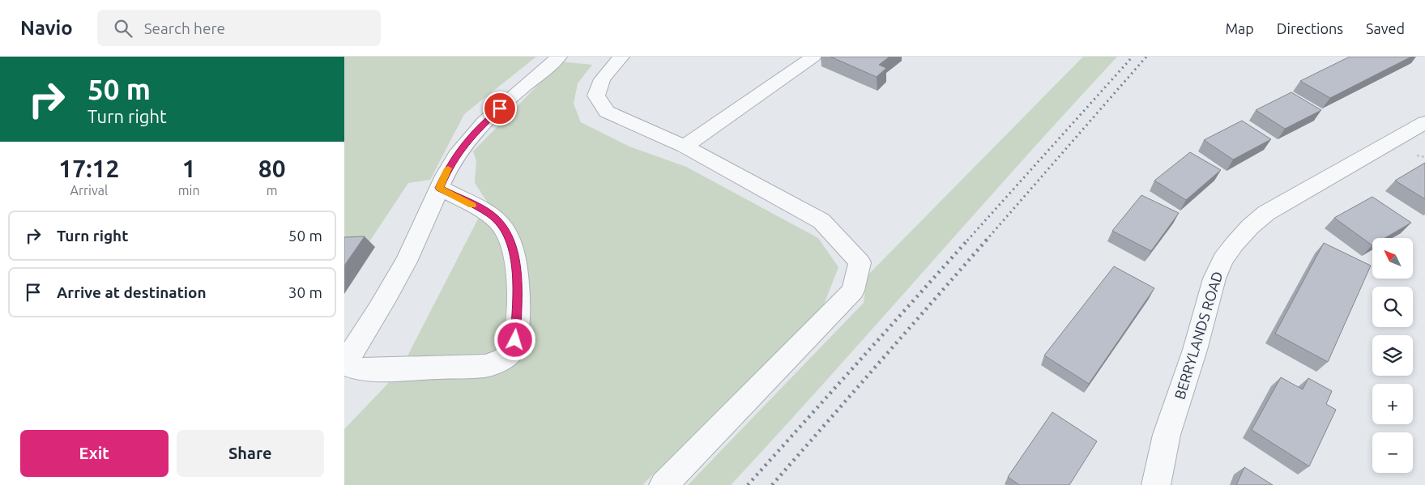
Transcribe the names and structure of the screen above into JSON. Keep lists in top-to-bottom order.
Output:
{
  "streets": {
    "street": ["BERRYLANDS ROAD"]
  },
  "north": "top left",
  "page": {
    "header": "Navio",
    "search": "Search here",
    "nav": ["Map", "Directions", "Saved"],
    "turn": ["50 m", "Turn right"],
    "eta": [
      "17:12",
      "Arrival",
      "1",
      "min",
      "80",
      "m"
    ],
    "list": [
      {
        "name": "Turn right",
        "value": "50 m"
      },
      {
        "name": "Arrive at destination",
        "value": "30 m"
      }
    ],
    "map_buttons": ["+", "−"],
    "buttons": ["Exit", "Share"]
  }
}
